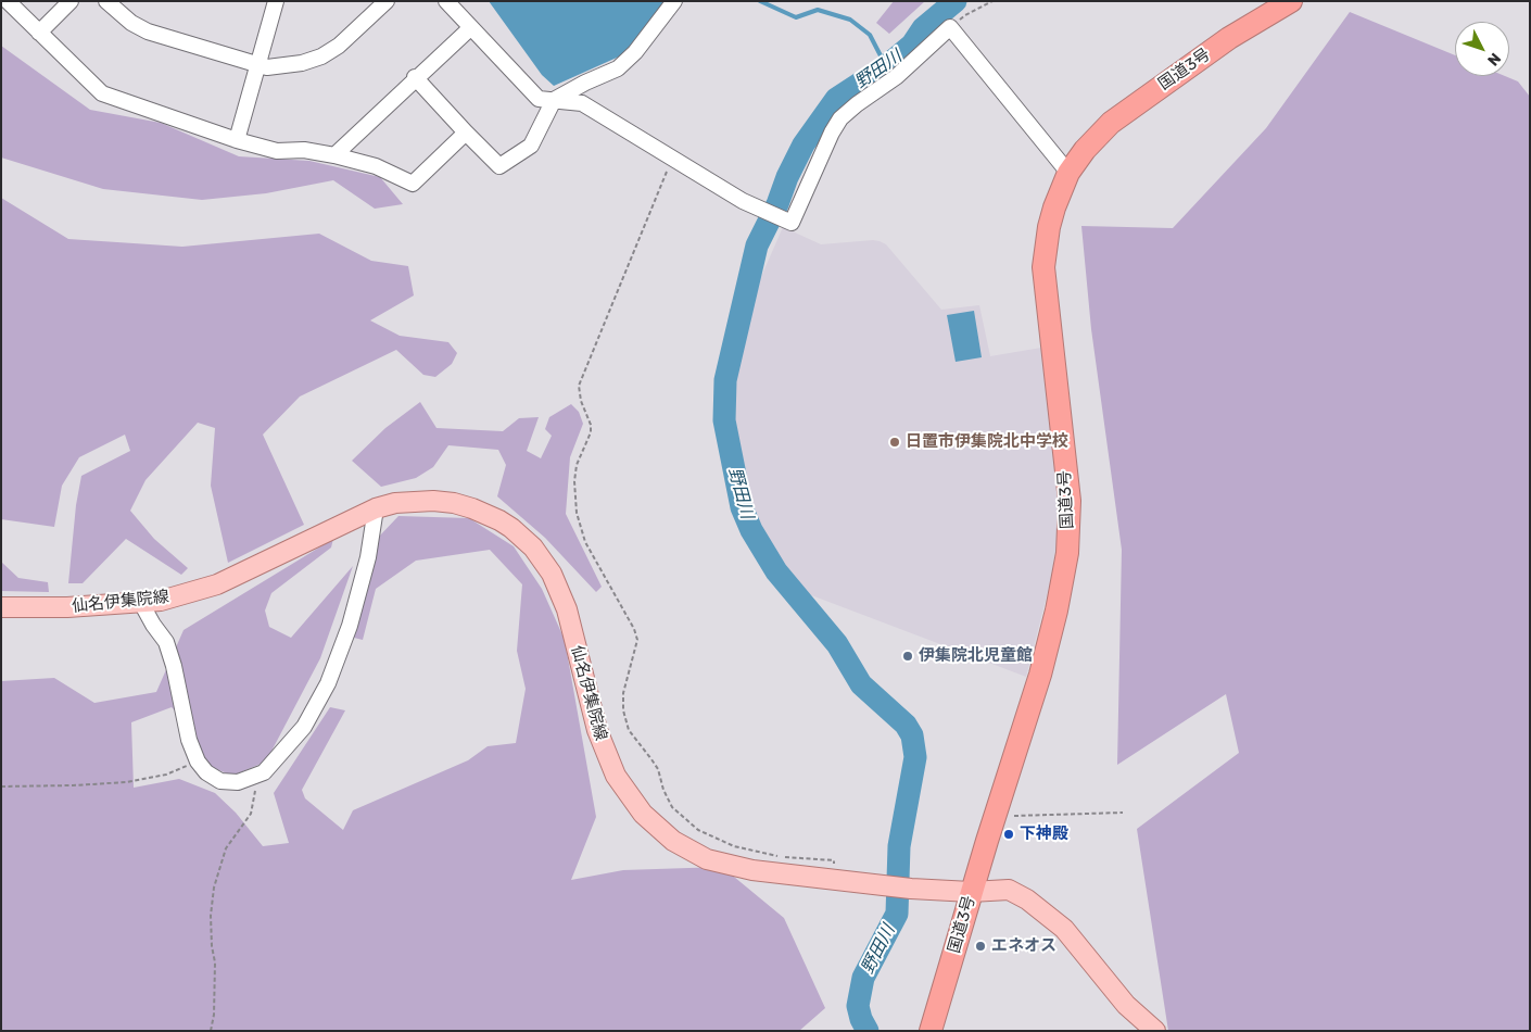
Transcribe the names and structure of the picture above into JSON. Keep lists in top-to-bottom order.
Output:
{
  "streets": {
    "highway": ["国道3号"],
    "main road": ["仙名伊集院線"]
  },
  "crossings": [
    ["国道3号", "仙名伊集院線"]
  ],
  "water": ["野田川"],
  "places": [
    "日置市伊集院北中学校",
    "伊集院北児童館",
    "下神殿",
    "エネオス"
  ],
  "north": "bottom right"
}
